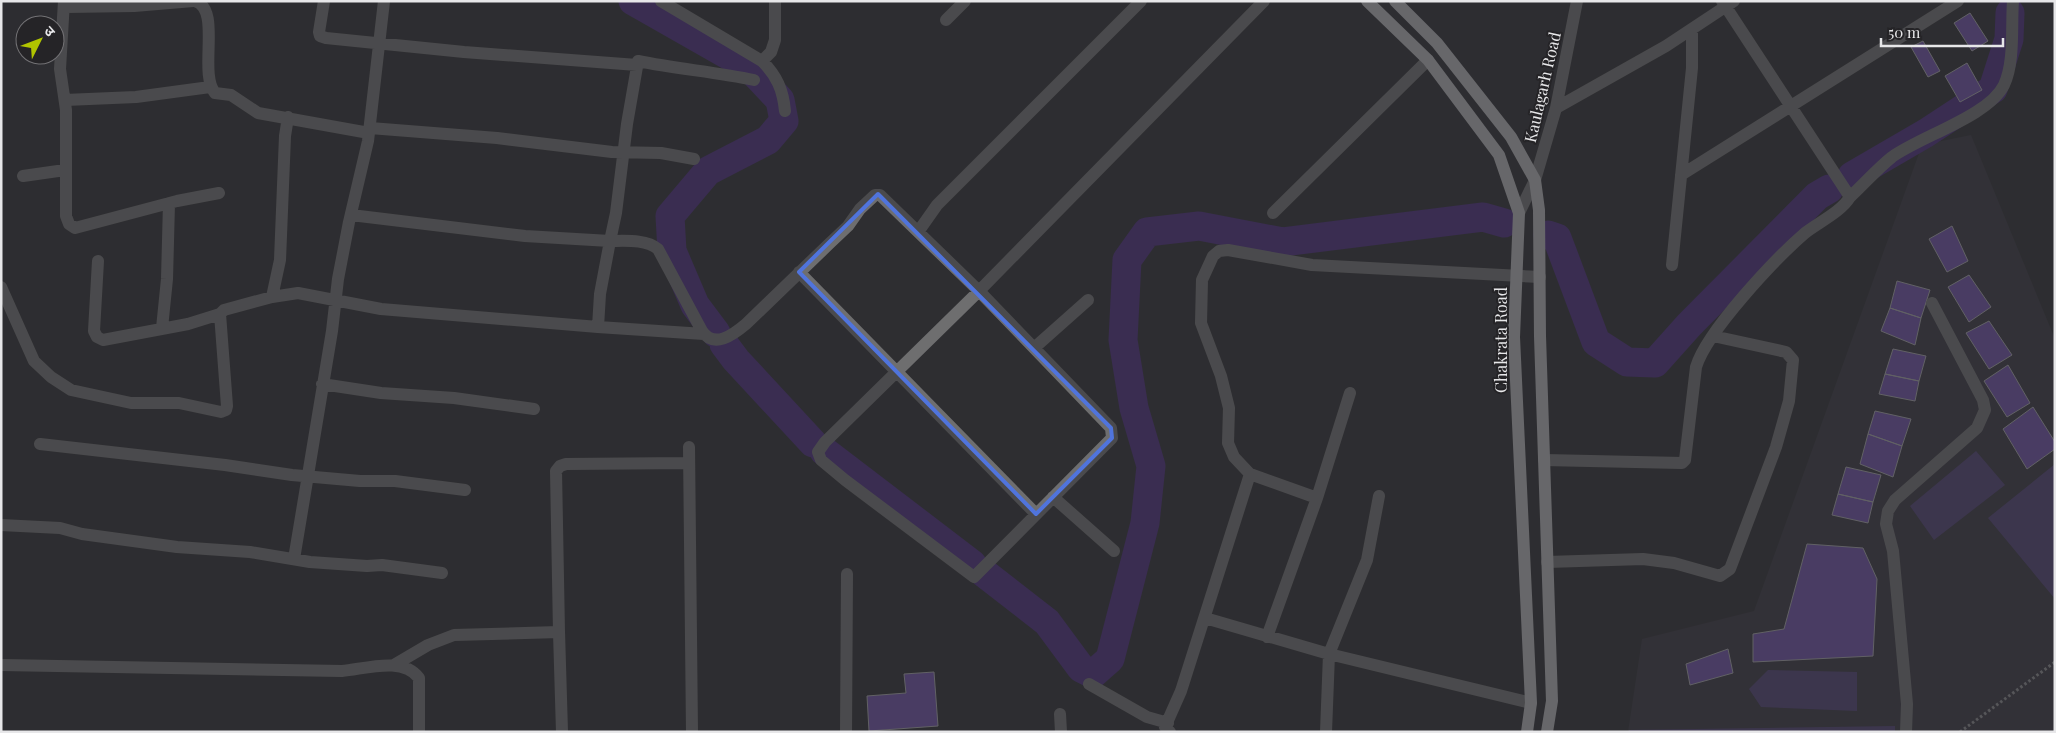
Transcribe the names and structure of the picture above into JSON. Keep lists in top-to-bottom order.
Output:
{
  "streets": {
    "main road": ["Chakrata Road"],
    "street": ["Kaulagarh Road"]
  },
  "crossings": [
    ["Kaulagarh Road", "Chakrata Road"]
  ],
  "scale_bar": "50 m",
  "north": "top right"
}
